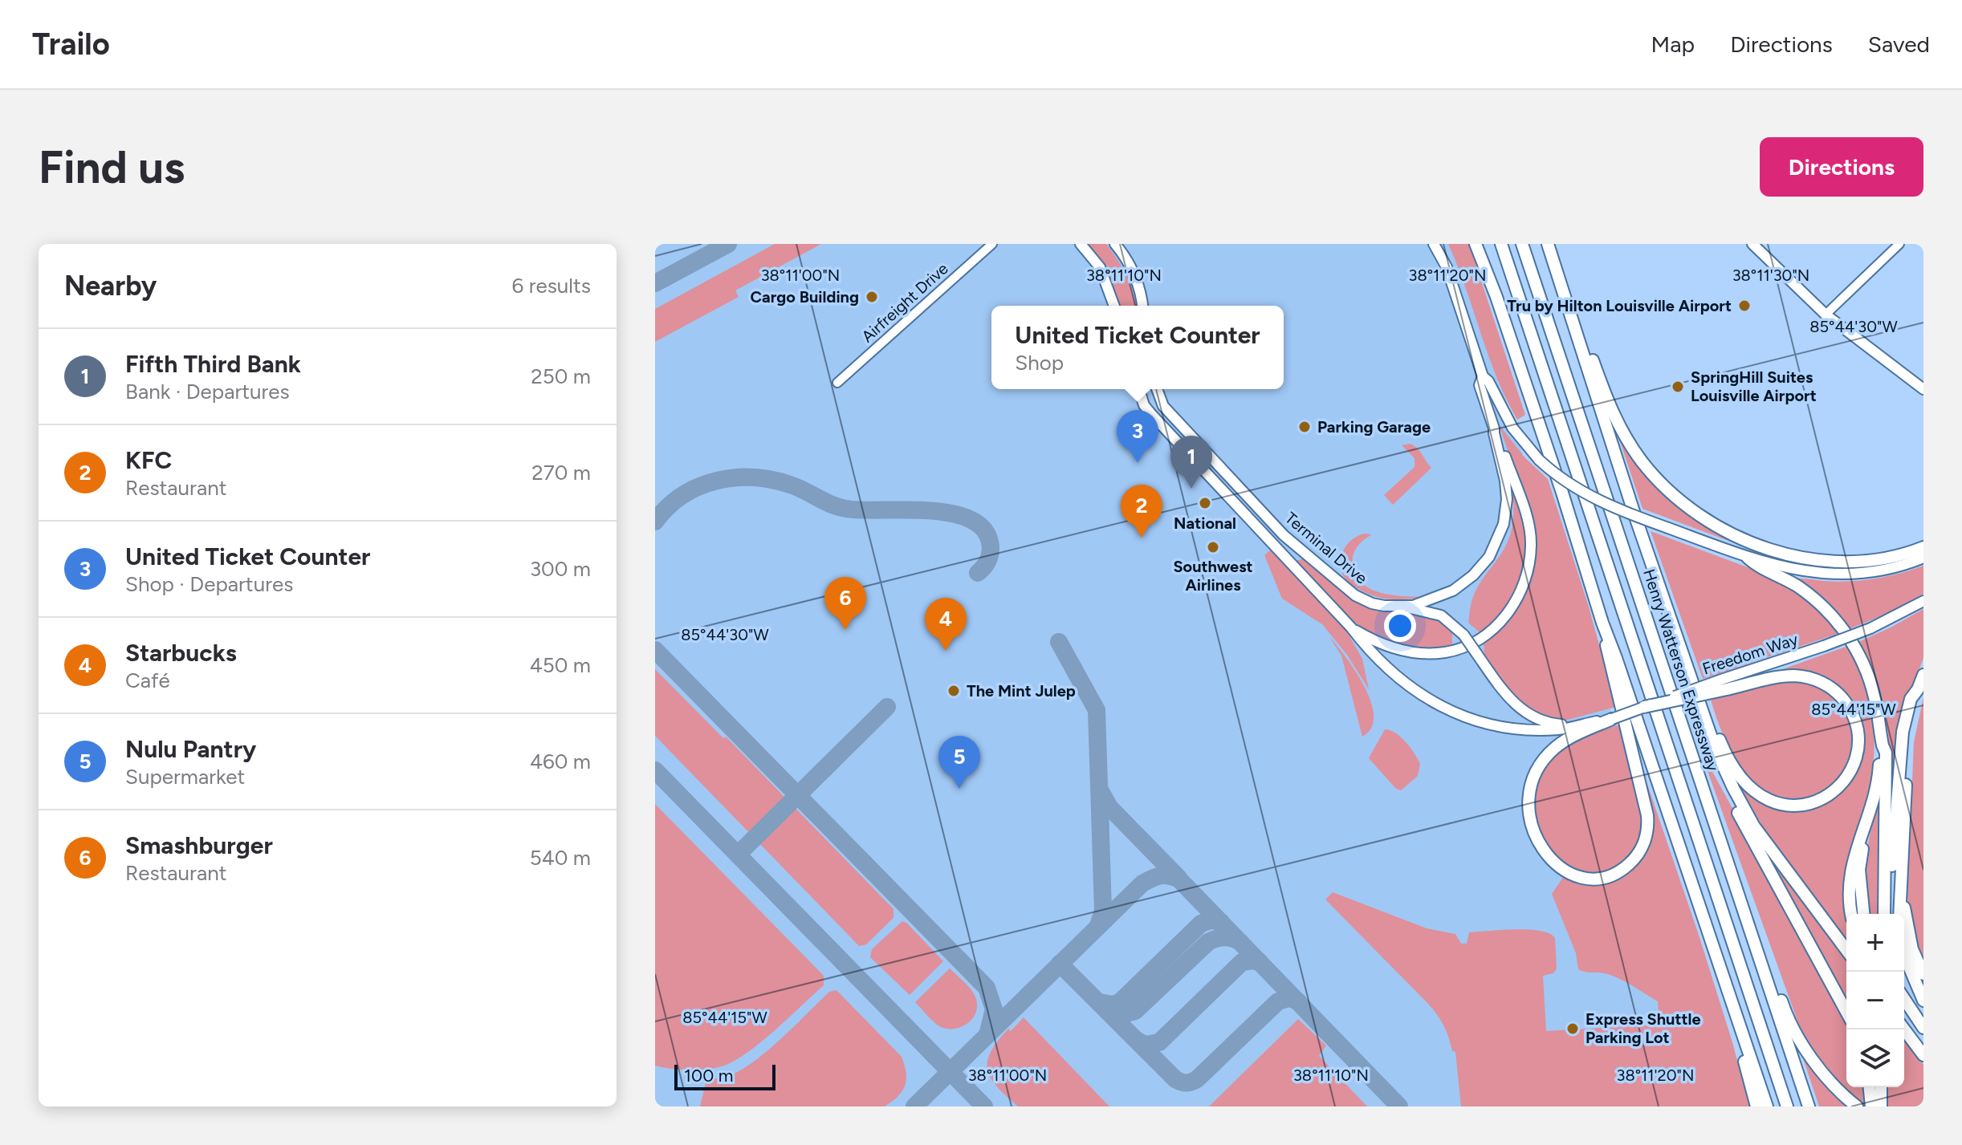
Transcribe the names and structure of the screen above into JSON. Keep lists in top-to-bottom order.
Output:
{
  "streets": {
    "highway": ["Henry Watterson Expressway"],
    "main road": ["Terminal Drive", "Freedom Way"],
    "street": ["Airfreight Drive"]
  },
  "places": [
    "Cargo Building",
    "Tru by Hilton Louisville Airport",
    "SpringHill Suites Louisville Airport",
    "Parking Garage",
    "National",
    "Southwest Airlines",
    "The Mint Julep",
    "Express Shuttle Parking Lot"
  ],
  "scale_bar": "100 m",
  "page": {
    "header": "Trailo",
    "nav": ["Map", "Directions", "Saved"],
    "buttons": "Directions",
    "title": "Find us",
    "heading": ["Nearby", "6 results"],
    "popup": ["United Ticket Counter", "Shop"],
    "list": [
      {
        "mark": "1",
        "name": "Fifth Third Bank",
        "note": "Bank · Departures",
        "value": "250 m"
      },
      {
        "mark": "2",
        "name": "KFC",
        "note": "Restaurant",
        "value": "270 m"
      },
      {
        "mark": "3",
        "name": "United Ticket Counter",
        "note": "Shop · Departures",
        "value": "300 m"
      },
      {
        "mark": "4",
        "name": "Starbucks",
        "note": "Café",
        "value": "450 m"
      },
      {
        "mark": "5",
        "name": "Nulu Pantry",
        "note": "Supermarket",
        "value": "460 m"
      },
      {
        "mark": "6",
        "name": "Smashburger",
        "note": "Restaurant",
        "value": "540 m"
      }
    ],
    "pins": [
      "3",
      "1",
      "2",
      "6",
      "4",
      "5"
    ],
    "map_buttons": ["+", "−"],
    "scale": "100 m"
  },
  "coordinates": [
    "38°11'00\"N",
    "38°11'10\"N",
    "38°11'20\"N",
    "38°11'30\"N",
    "85°44'30\"W",
    "85°44'15\"W"
  ]
}
